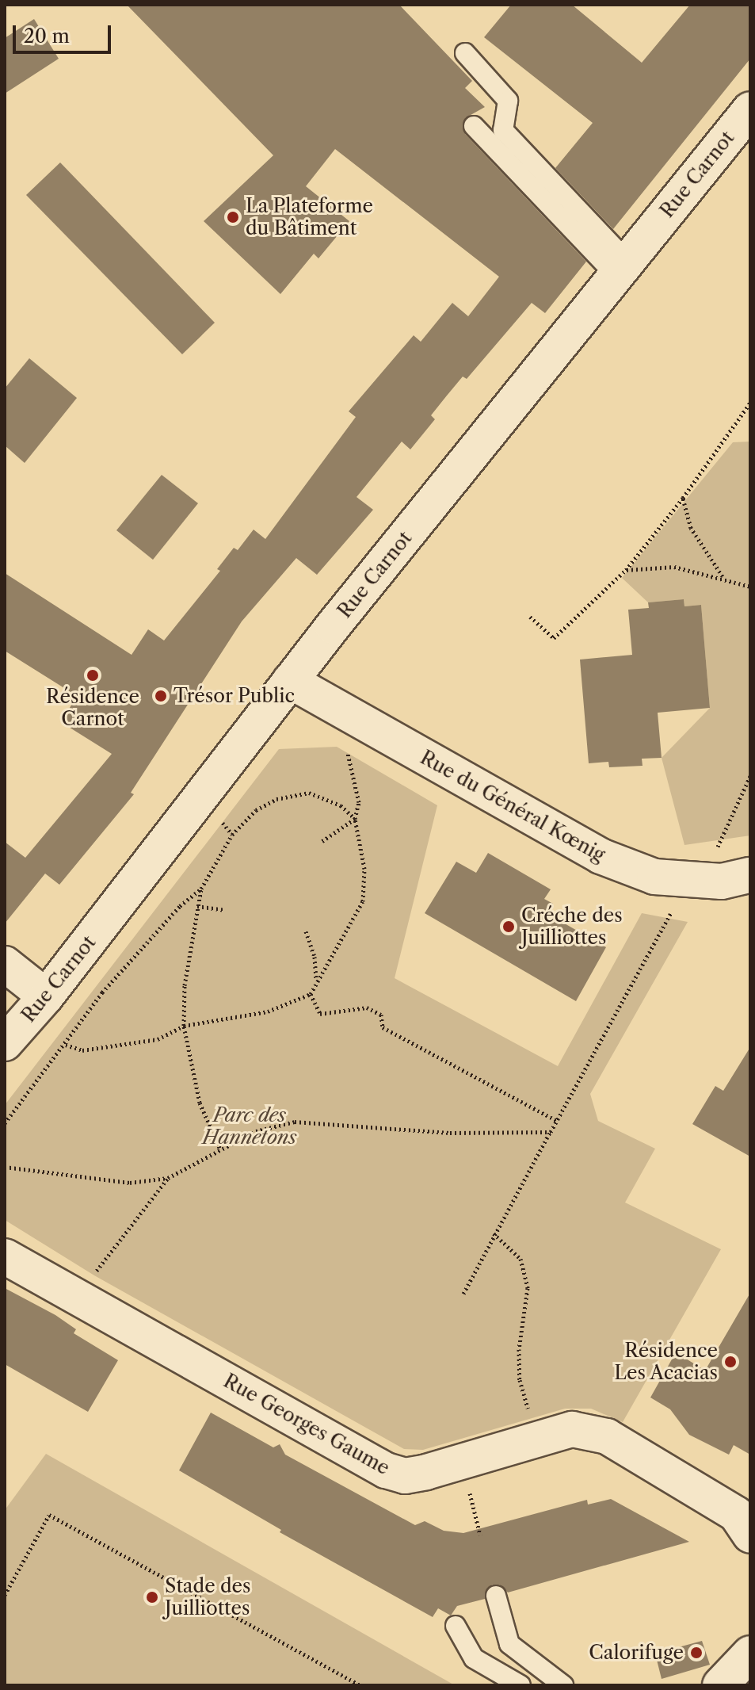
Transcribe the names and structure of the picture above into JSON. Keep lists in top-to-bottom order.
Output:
{
  "streets": {
    "street": ["Rue Carnot", "Rue du Général Kœnig", "Rue Georges Gaume"]
  },
  "crossings": [
    ["Rue Carnot", "Rue du Général Kœnig"]
  ],
  "parks": ["Parc des Hannetons"],
  "places": [
    "La Plateforme du Bâtiment",
    "Résidence Carnot",
    "Trésor Public",
    "Créche des Juilliottes",
    "Résidence Les Acacias",
    "Stade des Juilliottes",
    "Calorifuge"
  ],
  "scale_bar": "20 m"
}
